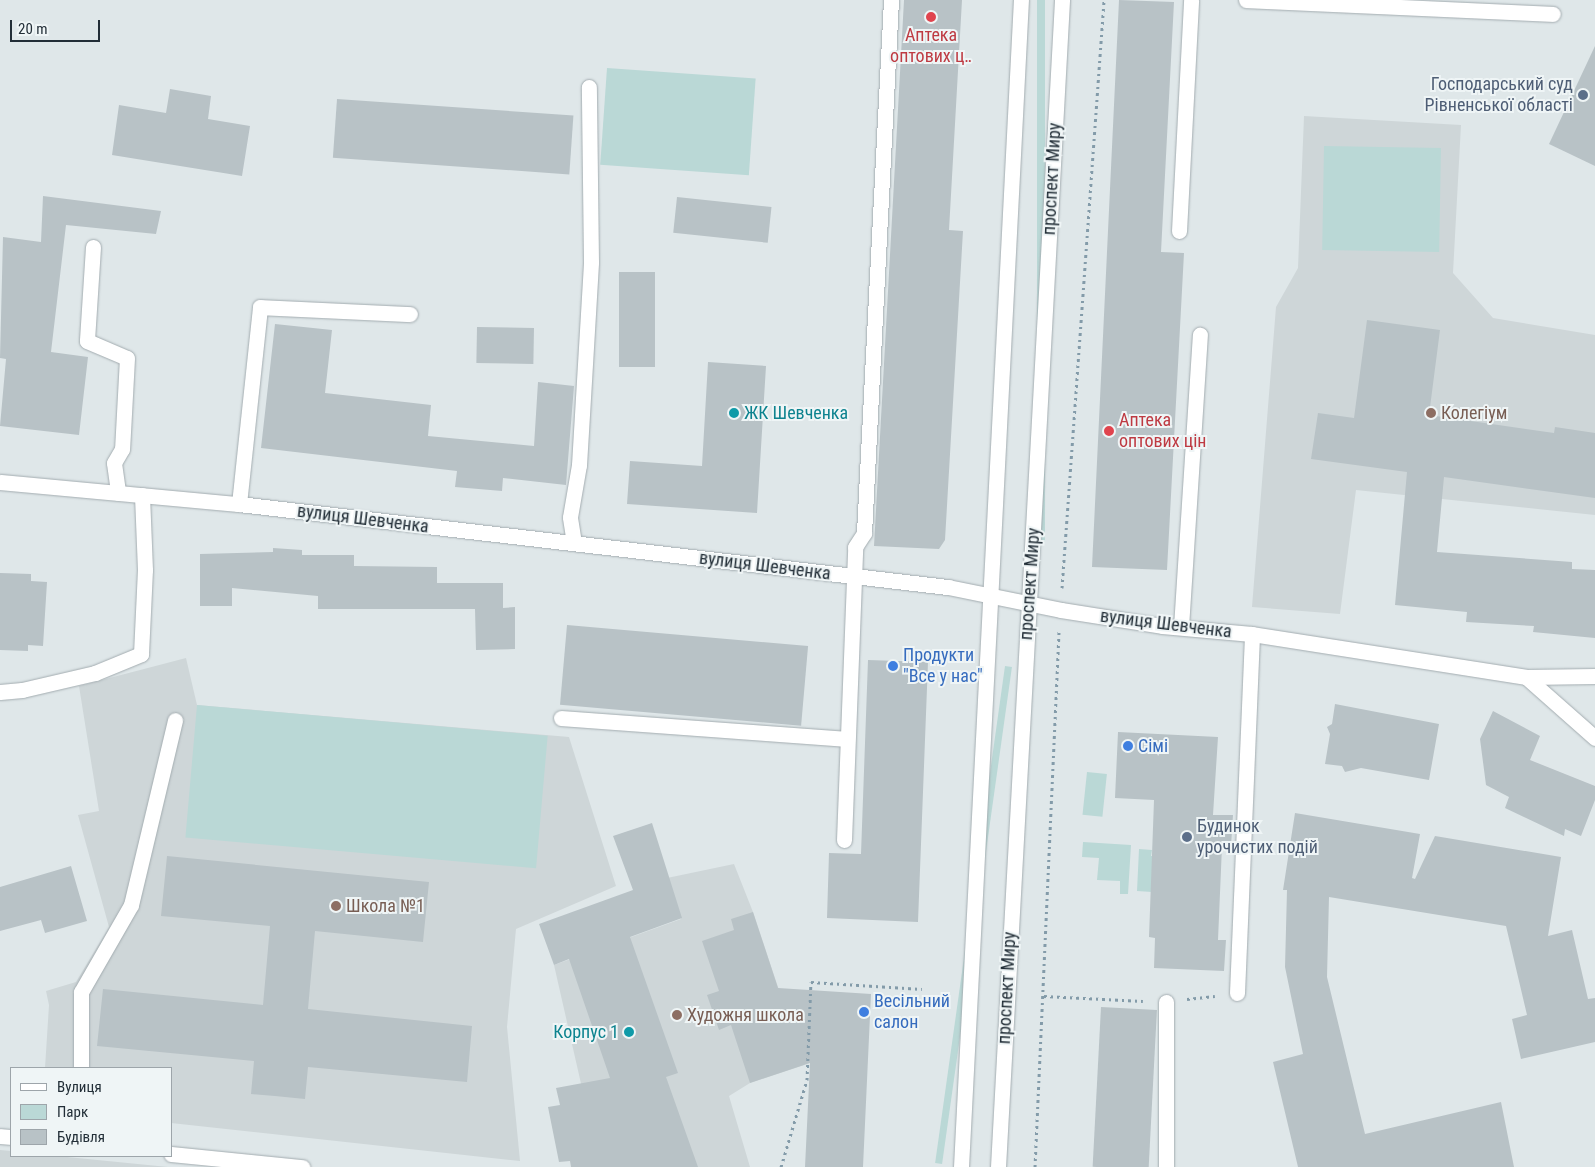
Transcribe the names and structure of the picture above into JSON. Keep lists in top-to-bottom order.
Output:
{
  "streets": {
    "street": ["проспект Миру", "вулиця Шевченка"]
  },
  "crossings": [
    ["проспект Миру", "вулиця Шевченка"]
  ],
  "places": [
    "Аптека оптових ц‥",
    "Господарський суд Рівненської області",
    "ЖК Шевченка",
    "Колегіум",
    "Аптека оптових цін",
    "Продукти \"Все у нас\"",
    "Сімі",
    "Будинок урочистих подій",
    "Школа №1",
    "Весільний салон",
    "Художня школа",
    "Корпус 1"
  ],
  "legend": ["Вулиця", "Парк", "Будівля"],
  "scale_bar": "20 m"
}
